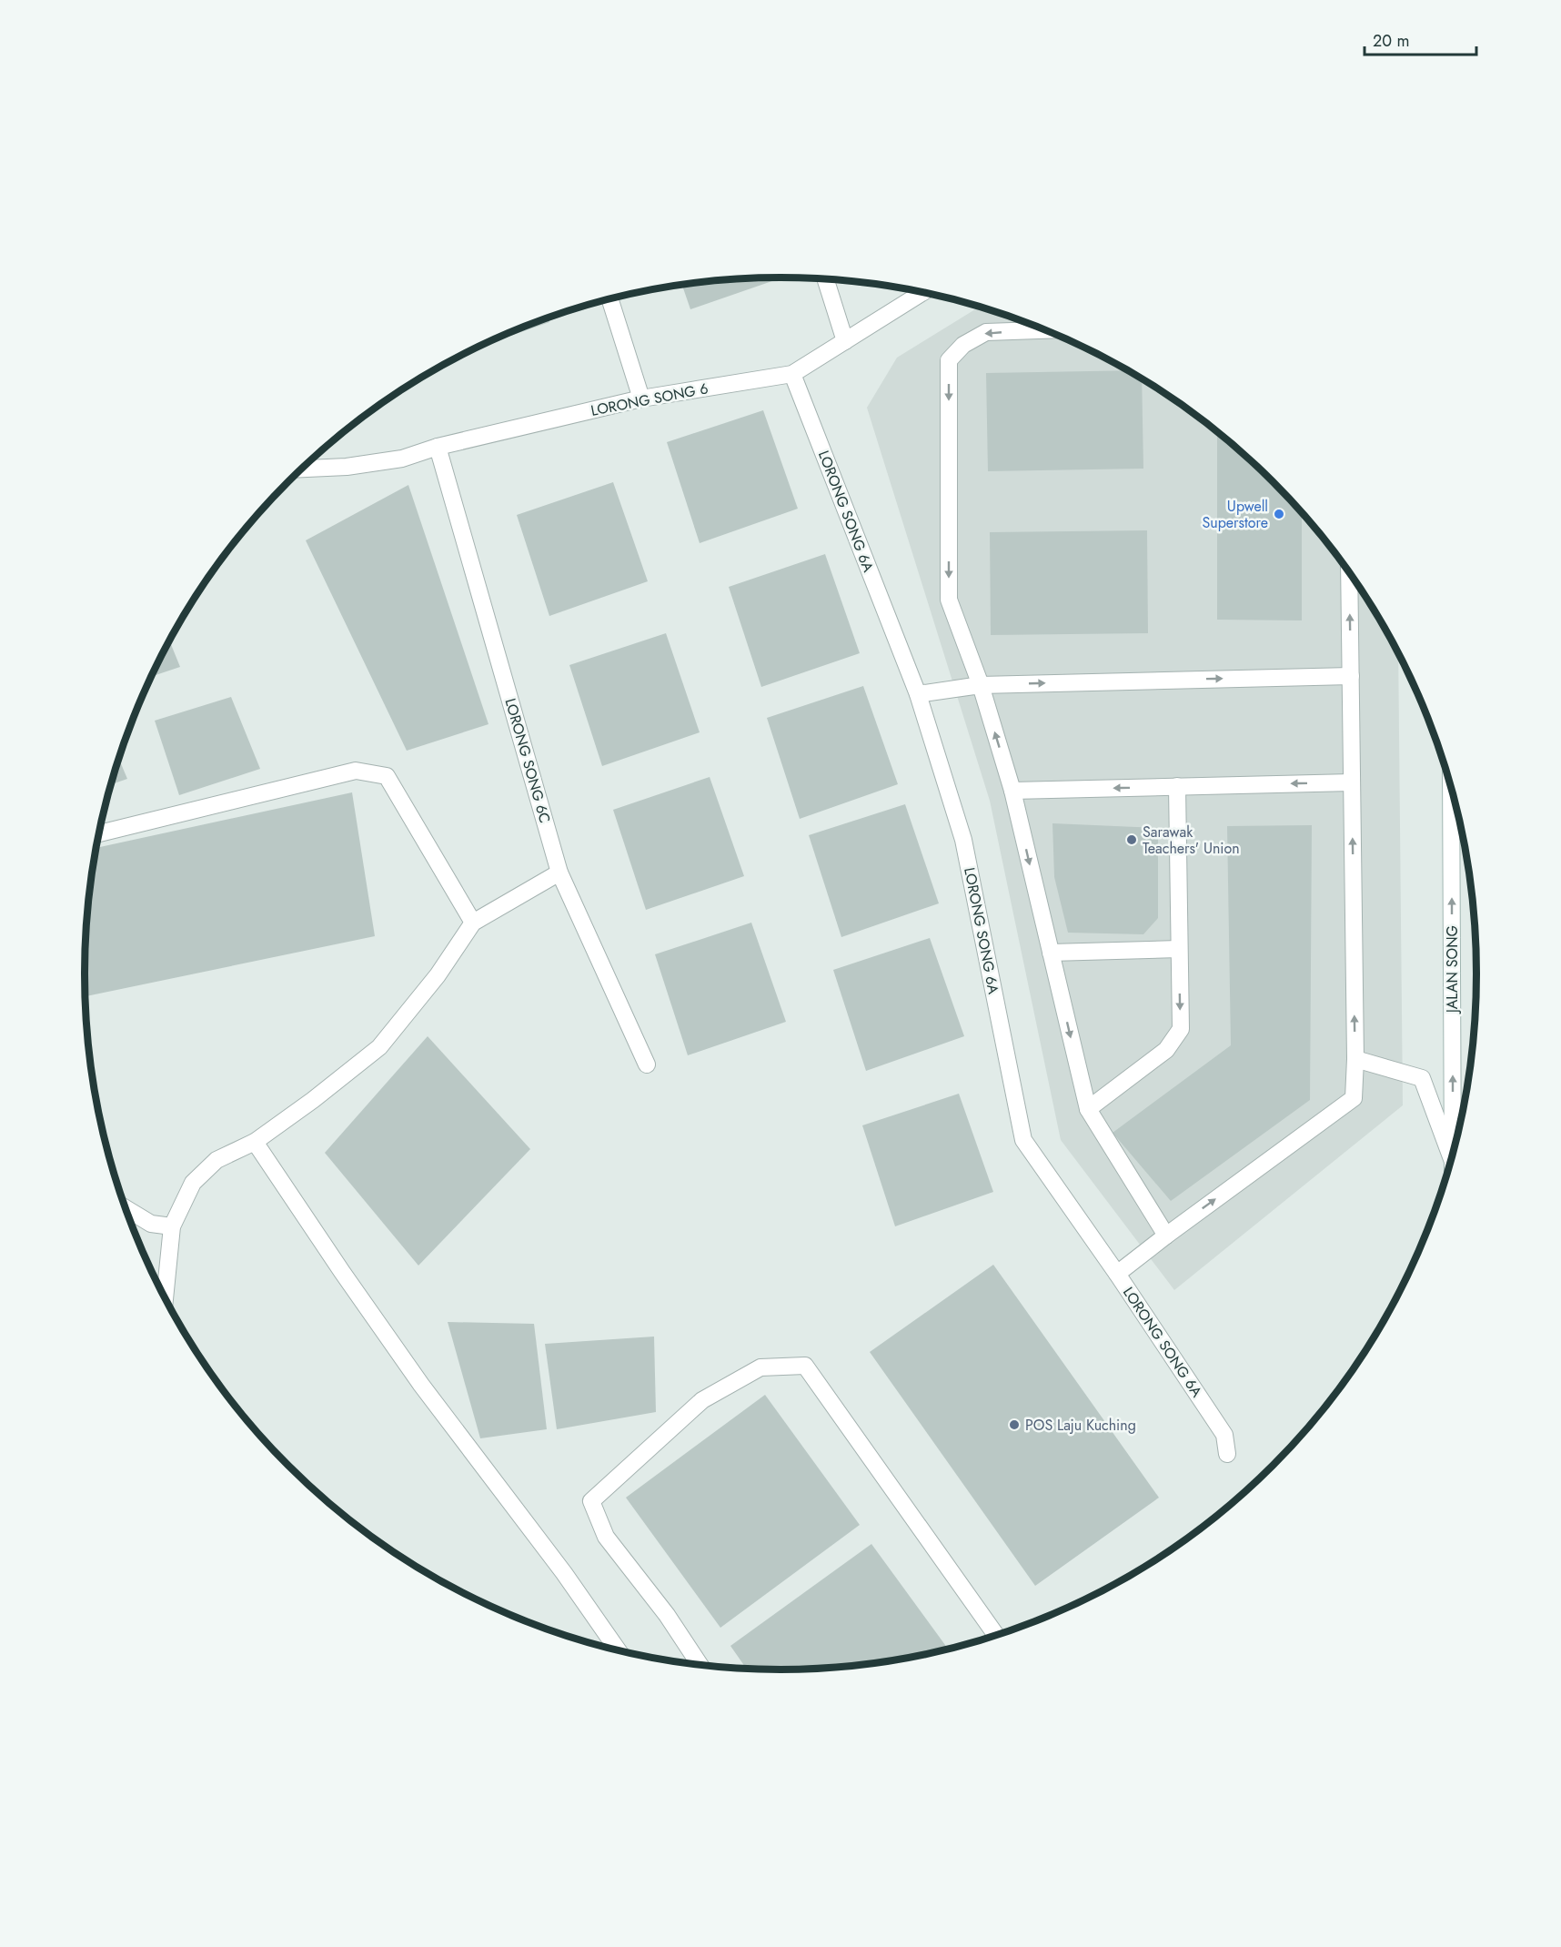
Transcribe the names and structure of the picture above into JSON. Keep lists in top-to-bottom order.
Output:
{
  "streets": {
    "street": [
      "LORONG SONG 6",
      "LORONG SONG 6A",
      "LORONG SONG 6C",
      "JALAN SONG"
    ]
  },
  "crossings": [
    ["LORONG SONG 6", "LORONG SONG 6A"],
    ["LORONG SONG 6", "LORONG SONG 6C"]
  ],
  "places": ["Upwell Superstore", "Sarawak Teachers' Union", "POS Laju Kuching"],
  "scale_bar": "20 m"
}
